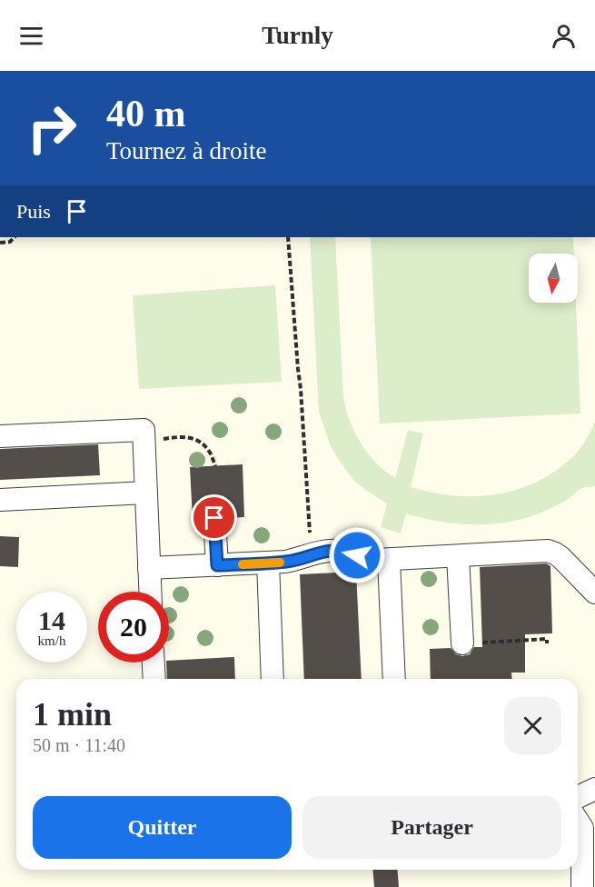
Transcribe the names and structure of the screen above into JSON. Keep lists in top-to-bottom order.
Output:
{
  "north": "bottom",
  "page": {
    "header": "Turnly",
    "turn": ["40 m", "Tournez à droite"],
    "then": "Puis",
    "speed": "14 km/h",
    "limit": "20",
    "heading": ["1 min", "50 m · 11:40"],
    "buttons": ["Quitter", "Partager"]
  }
}
